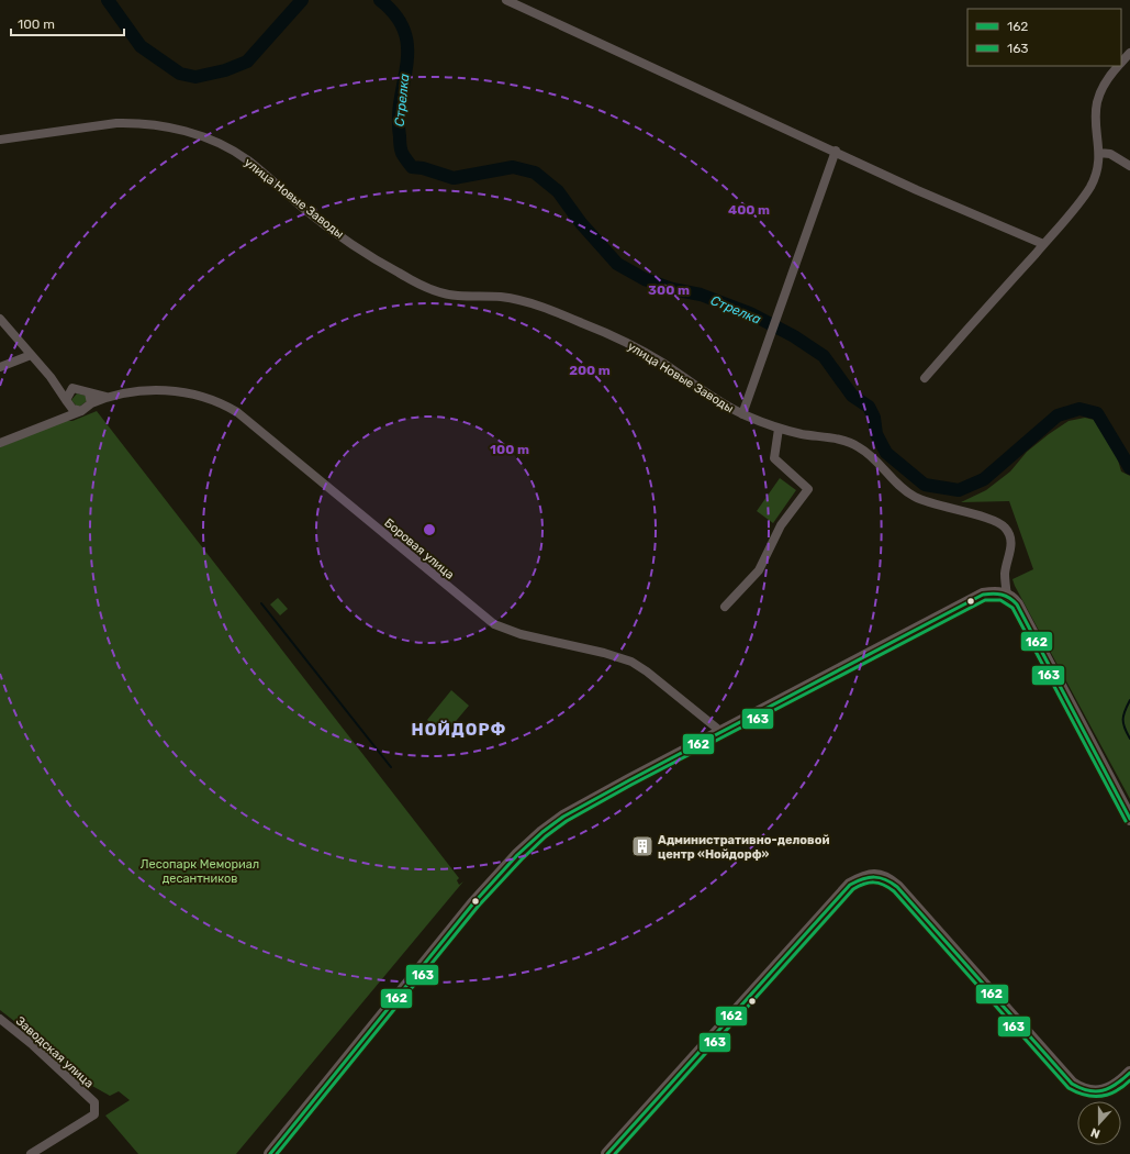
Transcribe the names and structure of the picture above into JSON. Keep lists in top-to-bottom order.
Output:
{
  "streets": {
    "street": ["улица Новые Заводы", "Боровая улица", "Заводская улица"]
  },
  "districts": ["НОЙДОРФ"],
  "water": ["Стрелка"],
  "parks": ["Лесопарк Мемориал десантников"],
  "places": {
    "building": ["Административно-деловой центр «Нойдорф»"]
  },
  "lines": ["transit line 162", "transit line 163"],
  "legend": ["162", "163"],
  "scale_bar": "100 m",
  "north": "bottom",
  "rings": [
    "400 m",
    "300 m",
    "200 m",
    "100 m"
  ]
}
